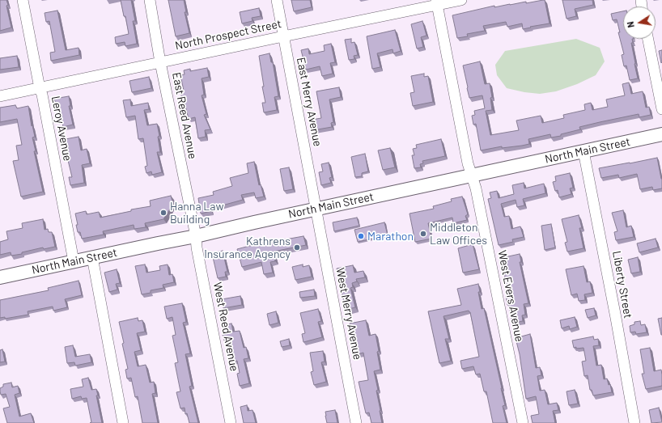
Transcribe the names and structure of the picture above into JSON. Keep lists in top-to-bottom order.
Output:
{
  "streets": {
    "main road": ["North Main Street"],
    "street": [
      "North Prospect Street",
      "East Merry Avenue",
      "East Reed Avenue",
      "Leroy Avenue",
      "Liberty Street",
      "West Evers Avenue",
      "West Merry Avenue",
      "West Reed Avenue"
    ]
  },
  "crossings": [
    ["North Prospect Street", "East Merry Avenue"],
    ["North Prospect Street", "East Reed Avenue"],
    ["North Prospect Street", "Leroy Avenue"],
    ["North Prospect Street", "West Evers Avenue"],
    ["East Merry Avenue", "North Main Street"],
    ["East Merry Avenue", "West Merry Avenue"],
    ["East Reed Avenue", "North Main Street"],
    ["East Reed Avenue", "West Reed Avenue"],
    ["Leroy Avenue", "North Main Street"],
    ["North Main Street", "Liberty Street"],
    ["North Main Street", "West Evers Avenue"],
    ["North Main Street", "West Merry Avenue"],
    ["North Main Street", "West Reed Avenue"]
  ],
  "places": [
    "Hanna Law Building",
    "Middleton Law Offices",
    "Marathon",
    "Kathrens Insurance Agency"
  ],
  "north": "left"
}
